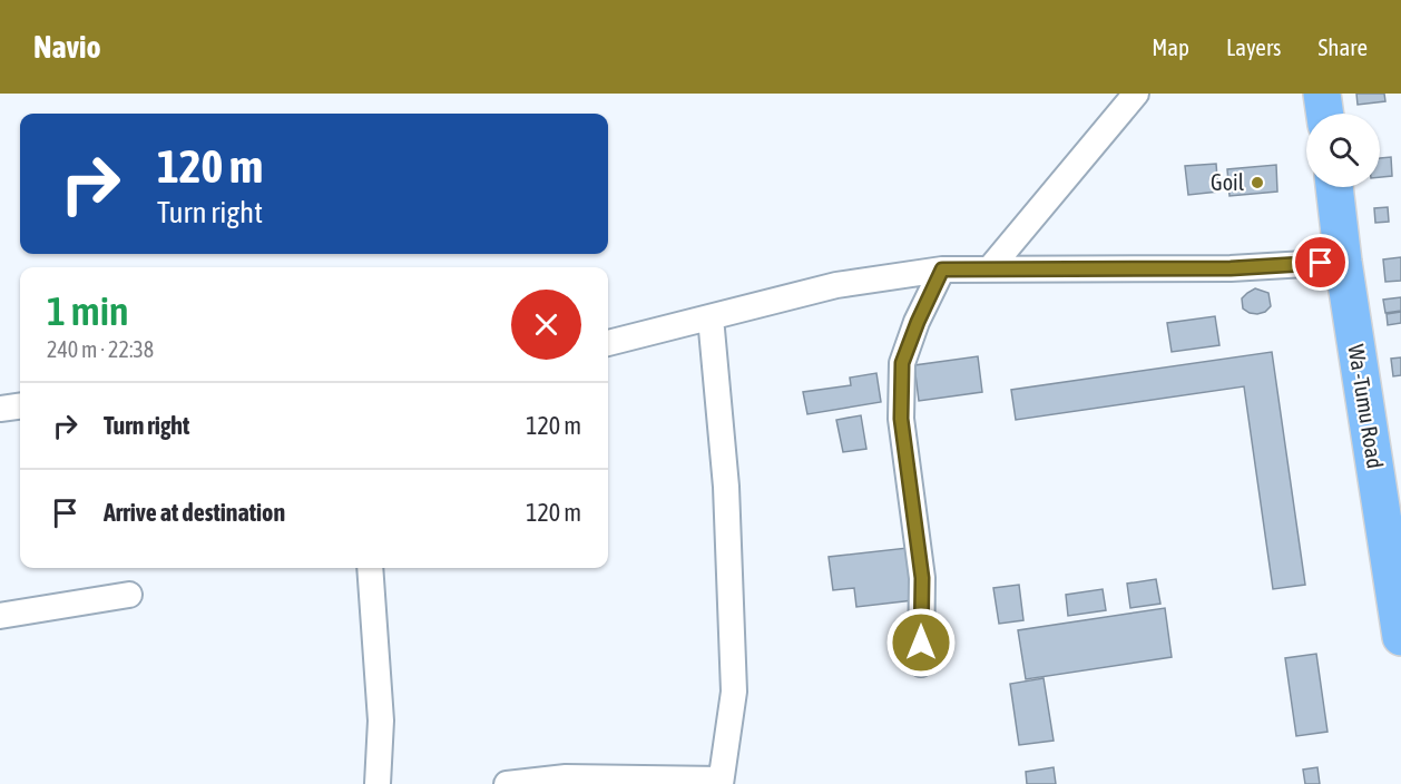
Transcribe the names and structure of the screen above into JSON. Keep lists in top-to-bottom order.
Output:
{
  "streets": {
    "highway": ["Wa -Tumu Road"]
  },
  "places": ["Goil"],
  "page": {
    "header": "Navio",
    "nav": ["Map", "Layers", "Share"],
    "turn": ["120 m", "Turn right"],
    "heading": ["1 min", "240 m · 22:38"],
    "list": [
      {
        "name": "Turn right",
        "value": "120 m"
      },
      {
        "name": "Arrive at destination",
        "value": "120 m"
      }
    ]
  }
}
